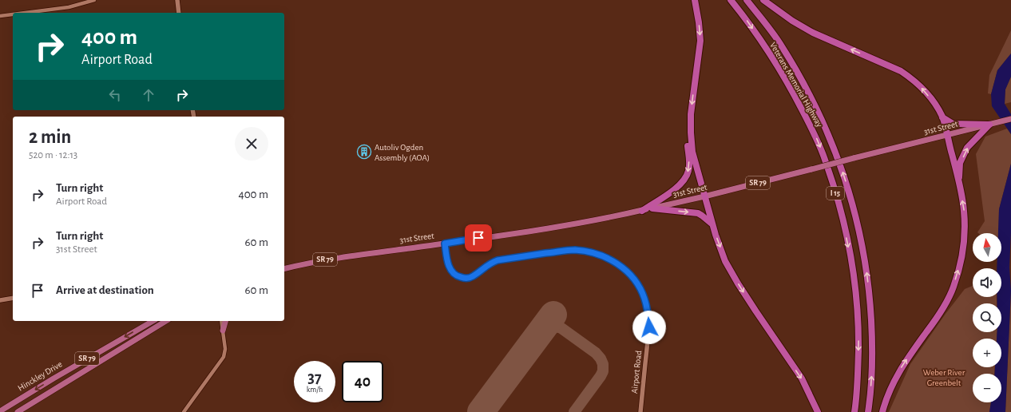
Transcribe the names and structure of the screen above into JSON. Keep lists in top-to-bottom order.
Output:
{
  "streets": {
    "highway": ["Veterans Memorial Highway", "I 15"],
    "main road": ["31st Street", "SR 79", "Hinckley Drive"],
    "street": ["Airport Road"]
  },
  "crossings": [
    ["31st Street", "Airport Road"]
  ],
  "parks": ["Weber River Greenbelt"],
  "places": {
    "building": ["Autoliv Ogden Assembly (AOA)"]
  },
  "north": "top",
  "page": {
    "turn": ["400 m", "Airport Road"],
    "heading": ["2 min", "520 m · 12:13"],
    "list": [
      {
        "name": "Turn right",
        "note": "Airport Road",
        "value": "400 m"
      },
      {
        "name": "Turn right",
        "note": "31st Street",
        "value": "60 m"
      },
      {
        "name": "Arrive at destination",
        "value": "60 m"
      }
    ],
    "map_buttons": ["+", "−"],
    "speed": "37 km/h",
    "limit": "40"
  }
}
